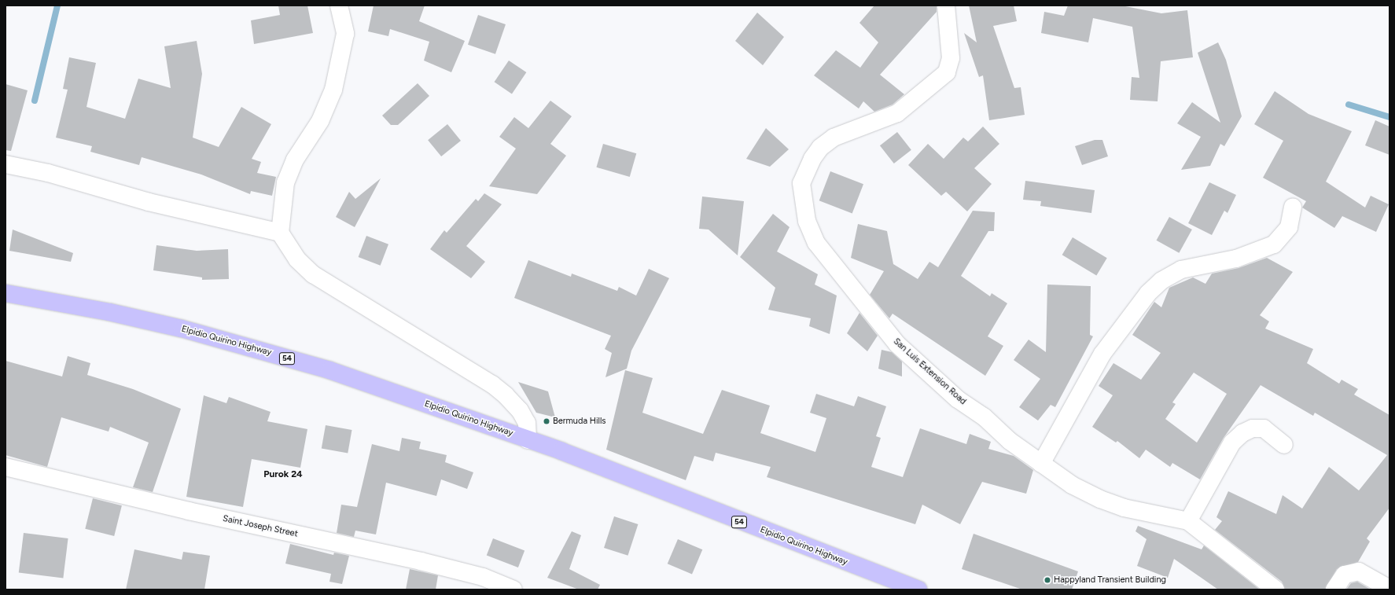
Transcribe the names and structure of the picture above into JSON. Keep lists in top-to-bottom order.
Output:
{
  "streets": {
    "highway": ["Elpidio Quirino Highway", "54"],
    "street": ["San Luis Extension Road", "Saint Joseph Street"]
  },
  "districts": ["Purok 24"],
  "places": ["Bermuda Hills", "Happyland Transient Building"]
}
